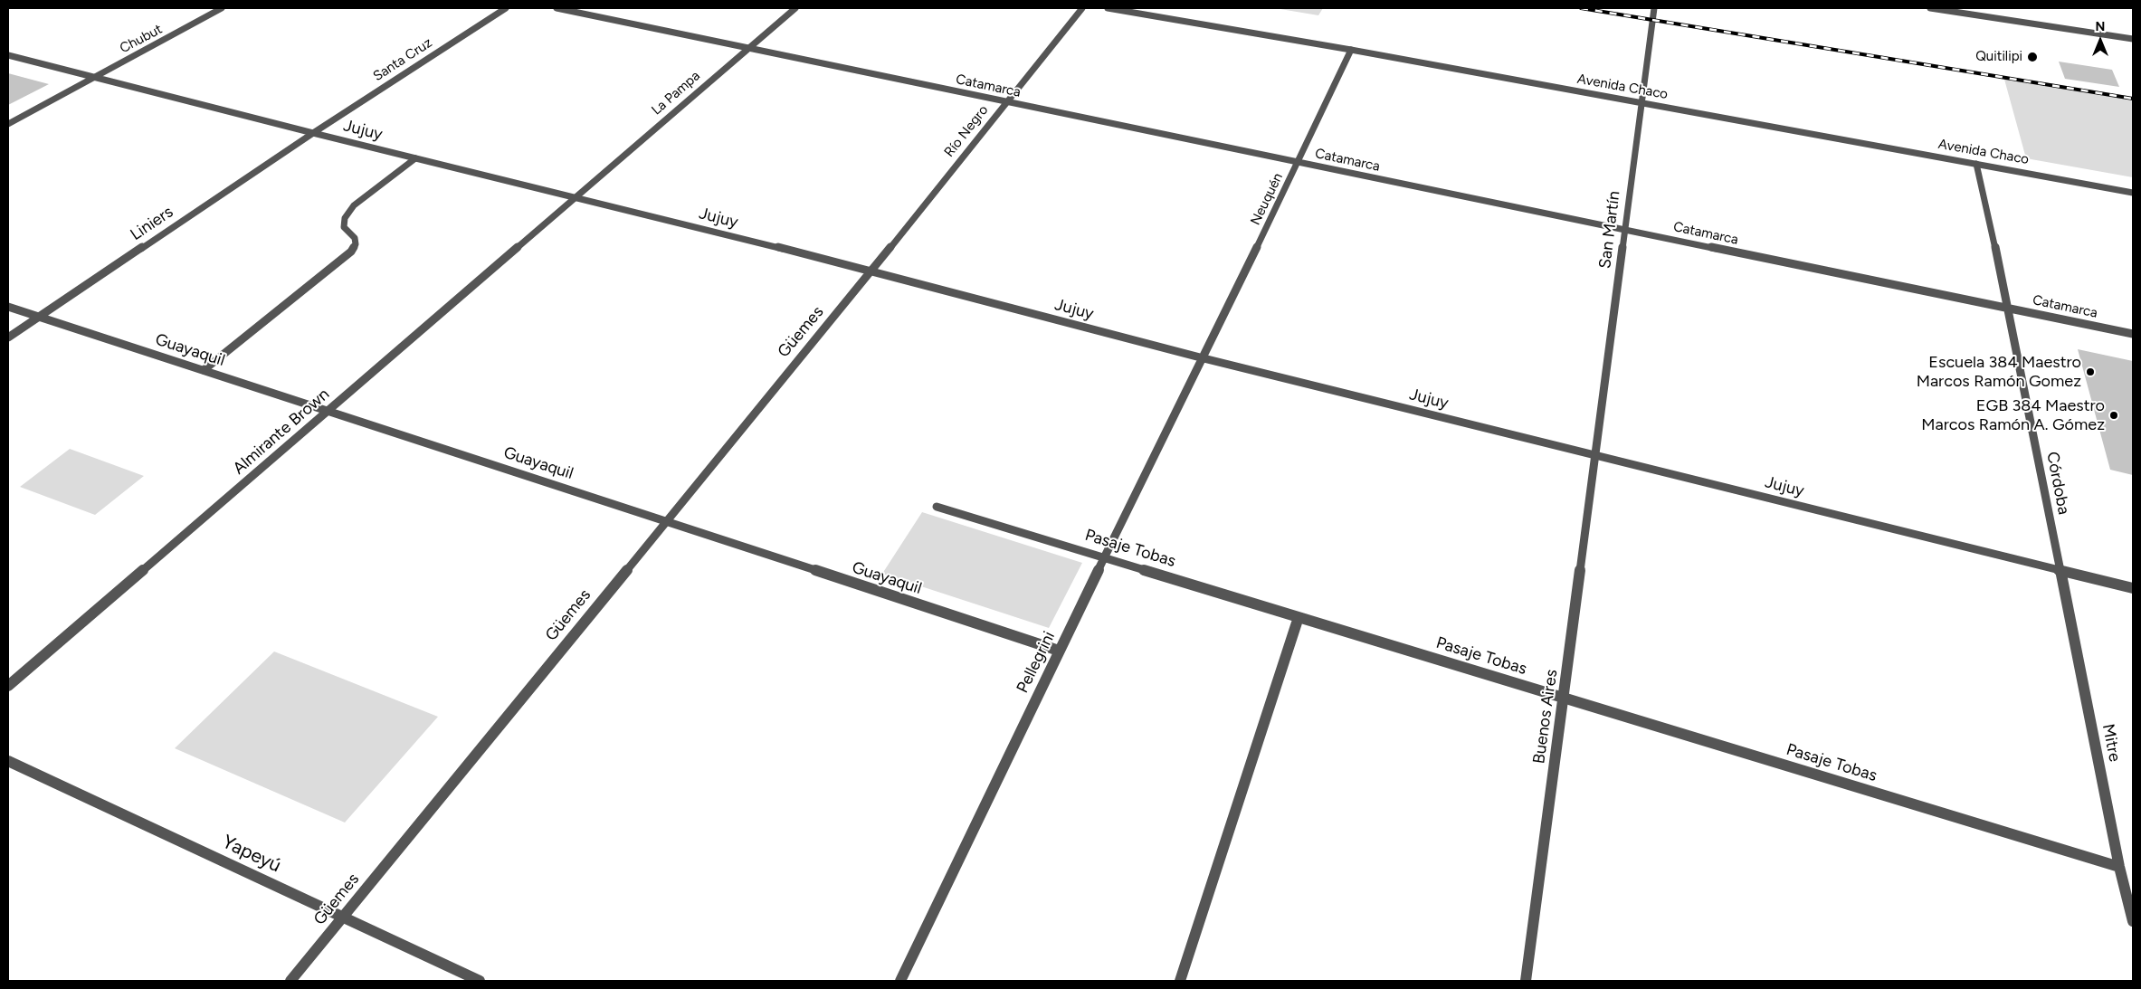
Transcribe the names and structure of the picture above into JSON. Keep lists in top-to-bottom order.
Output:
{
  "streets": {
    "street": [
      "Chubut",
      "Santa Cruz",
      "Catamarca",
      "Avenida Chaco",
      "La Pampa",
      "Jujuy",
      "Río Negro",
      "Neuquén",
      "Liniers",
      "San Martín",
      "Güemes",
      "Guayaquil",
      "Almirante Brown",
      "Córdoba",
      "Pasaje Tobas",
      "Pellegrini",
      "Buenos Aires",
      "Mitre",
      "Yapeyú"
    ]
  },
  "crossings": [
    ["Chubut", "Jujuy"],
    ["Santa Cruz", "Jujuy"],
    ["Santa Cruz", "Liniers"],
    ["Catamarca", "La Pampa"],
    ["Catamarca", "Río Negro"],
    ["Catamarca", "Neuquén"],
    ["Catamarca", "San Martín"],
    ["Catamarca", "Córdoba"],
    ["Avenida Chaco", "Neuquén"],
    ["Avenida Chaco", "San Martín"],
    ["Avenida Chaco", "Córdoba"],
    ["La Pampa", "Jujuy"],
    ["La Pampa", "Almirante Brown"],
    ["Jujuy", "Río Negro"],
    ["Jujuy", "Neuquén"],
    ["Jujuy", "Liniers"],
    ["Jujuy", "San Martín"],
    ["Jujuy", "Güemes"],
    ["Jujuy", "Almirante Brown"],
    ["Jujuy", "Córdoba"],
    ["Jujuy", "Pellegrini"],
    ["Jujuy", "Buenos Aires"],
    ["Jujuy", "Mitre"],
    ["Río Negro", "Güemes"],
    ["Neuquén", "Pellegrini"],
    ["Liniers", "Guayaquil"],
    ["San Martín", "Buenos Aires"],
    ["Güemes", "Guayaquil"],
    ["Güemes", "Yapeyú"],
    ["Guayaquil", "Almirante Brown"],
    ["Guayaquil", "Pellegrini"],
    ["Córdoba", "Mitre"],
    ["Pasaje Tobas", "Pellegrini"],
    ["Pasaje Tobas", "Buenos Aires"],
    ["Pasaje Tobas", "Mitre"]
  ],
  "places": ["Quitilipi", "Escuela 384 Maestro Marcos Ramón Gomez", "EGB 384 Maestro Marcos Ramón A. Gómez"],
  "north": "top"
}
